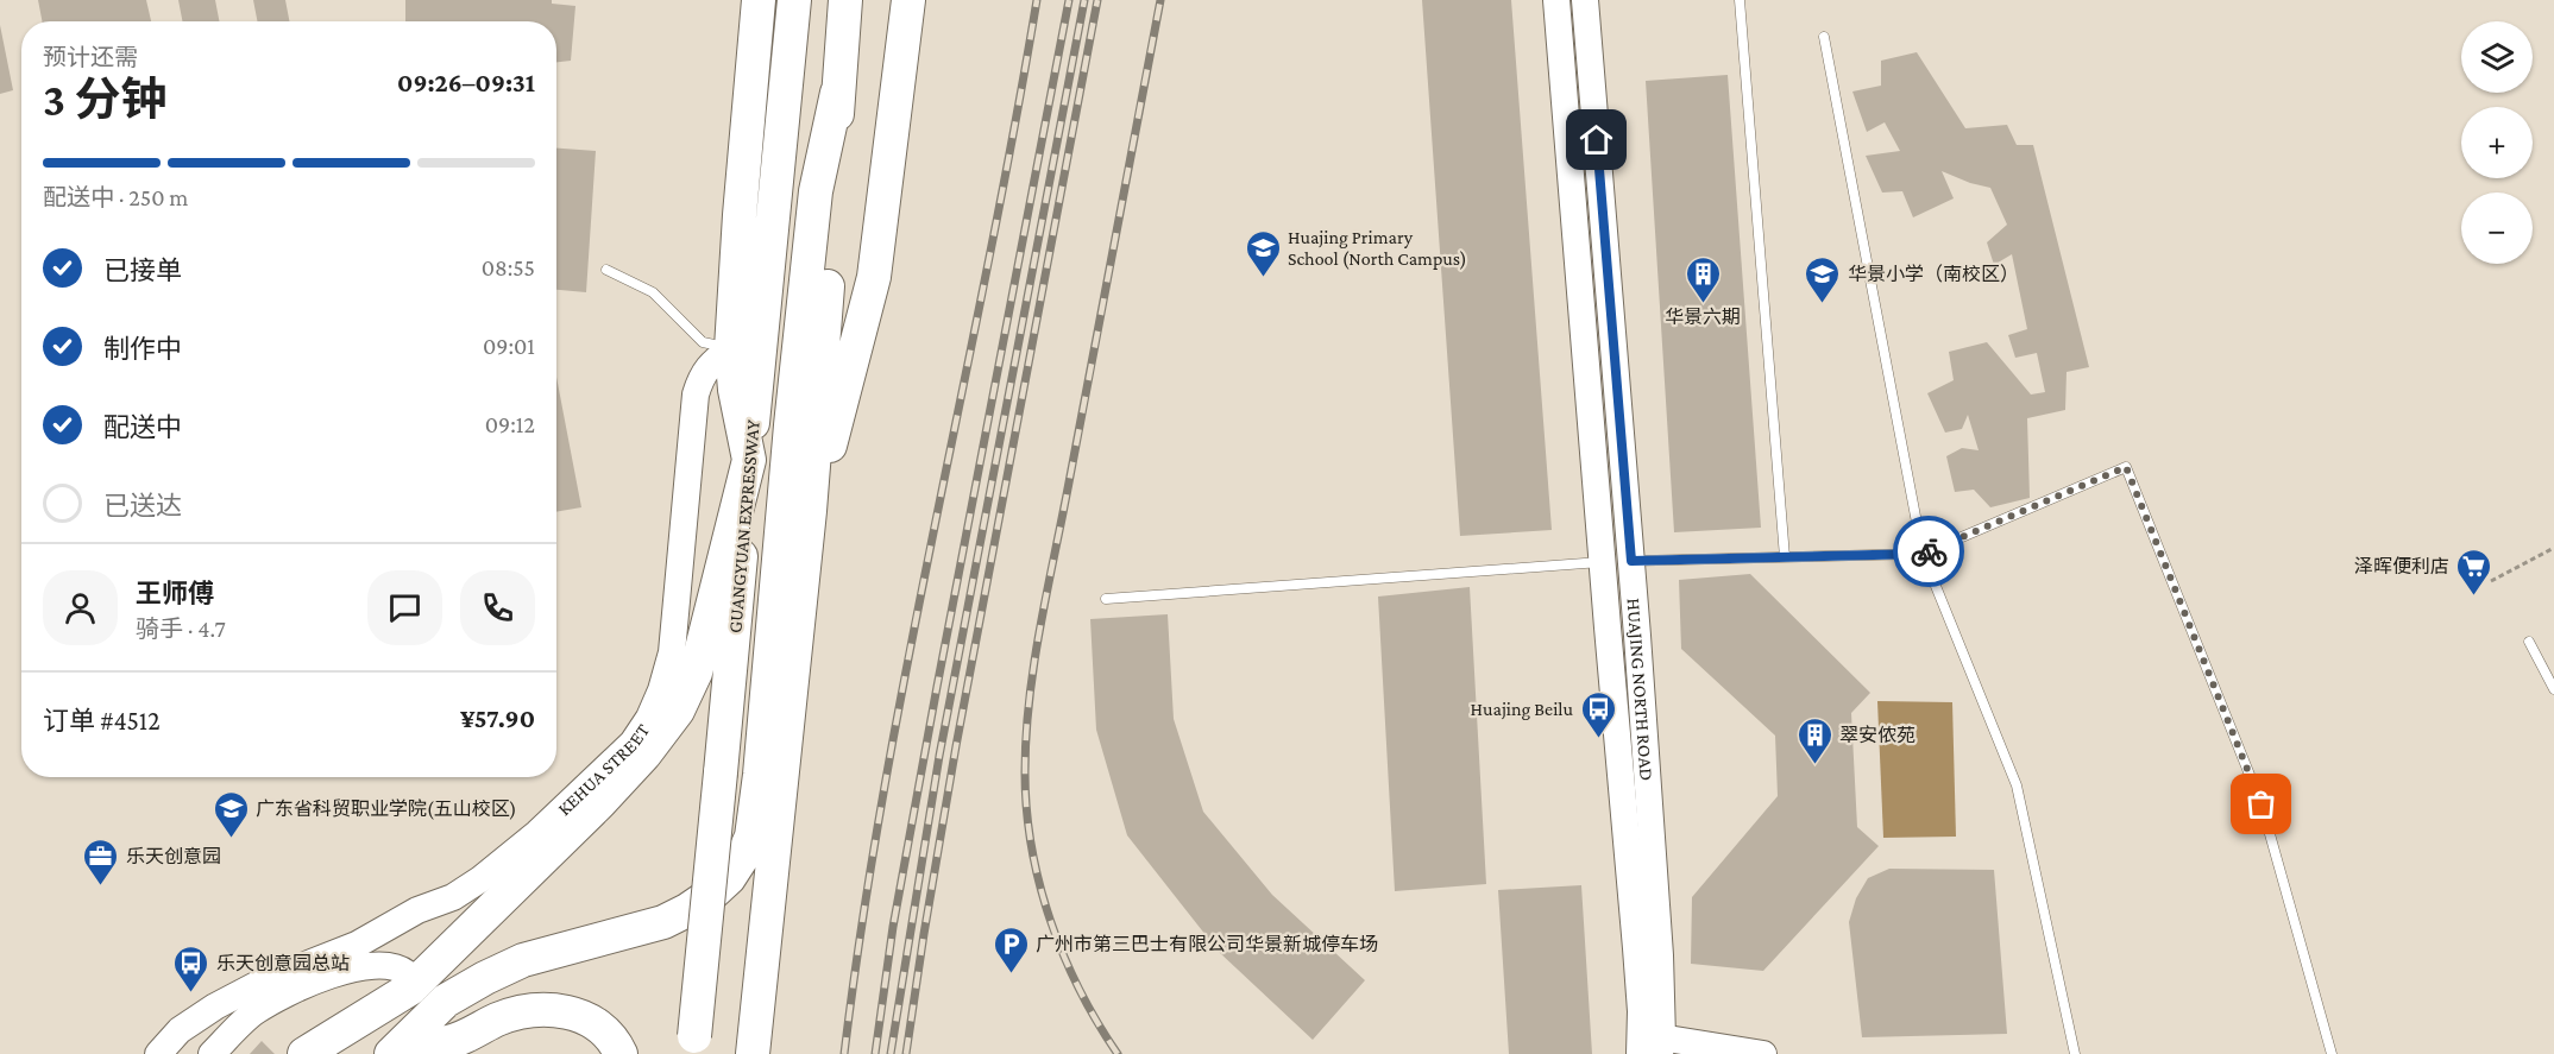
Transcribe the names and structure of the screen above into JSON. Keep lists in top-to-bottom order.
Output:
{
  "streets": {
    "highway": ["GUANGYUAN EXPRESSWAY"],
    "street": ["HUAJING NORTH ROAD", "KEHUA STREET"]
  },
  "places": {
    "school or university": ["Huajing Primary School (North Campus)", "华景小学（南校区）", "广东省科贸职业学院(五山校区)"],
    "building": ["华景六期", "翠安侬苑"],
    "supermarket": ["泽晖便利店"],
    "bus stop": ["Huajing Beilu", "乐天创意园总站"],
    "office": ["乐天创意园"],
    "parking": ["广州市第三巴士有限公司华景新城停车场"]
  },
  "page": {
    "map_buttons": ["+", "−"],
    "heading": ["3 分钟", "预计还需", "09:26–09:31"],
    "panel": [
      "王师傅",
      "骑手 · 4.7",
      "订单 #4512",
      "¥57.90"
    ],
    "bar": "配送中 · 250 m",
    "list": [
      ["已接单", "08:55"],
      ["制作中", "09:01"],
      ["配送中", "09:12"],
      "已送达"
    ]
  }
}
